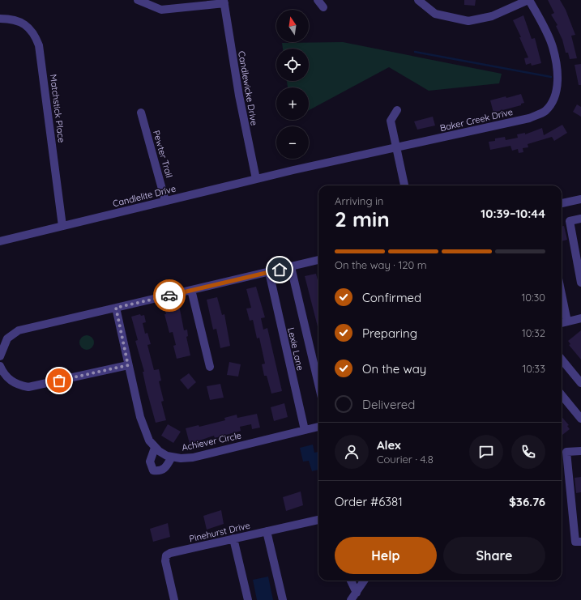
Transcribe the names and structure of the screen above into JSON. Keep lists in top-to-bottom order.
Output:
{
  "streets": {
    "street": [
      "Candlewicke Drive",
      "Matchstick Place",
      "Baker Creek Drive",
      "Pewter Trail",
      "Candlelite Drive",
      "Lexie Lane",
      "Achiever Circle",
      "Pinehurst Drive"
    ]
  },
  "crossings": [
    ["Candlewicke Drive", "Candlelite Drive"],
    ["Matchstick Place", "Candlelite Drive"],
    ["Baker Creek Drive", "Candlelite Drive"],
    ["Pewter Trail", "Candlelite Drive"],
    ["Lexie Lane", "Achiever Circle"]
  ],
  "north": "top",
  "page": {
    "map_buttons": ["+", "−"],
    "heading": ["2 min", "Arriving in", "10:39–10:44"],
    "panel": [
      "Alex",
      "Courier · 4.8",
      "Order #6381",
      "$36.76"
    ],
    "bar": "On the way · 120 m",
    "list": [
      ["Confirmed", "10:30"],
      ["Preparing", "10:32"],
      ["On the way", "10:33"],
      "Delivered"
    ],
    "buttons": ["Help", "Share"]
  }
}
